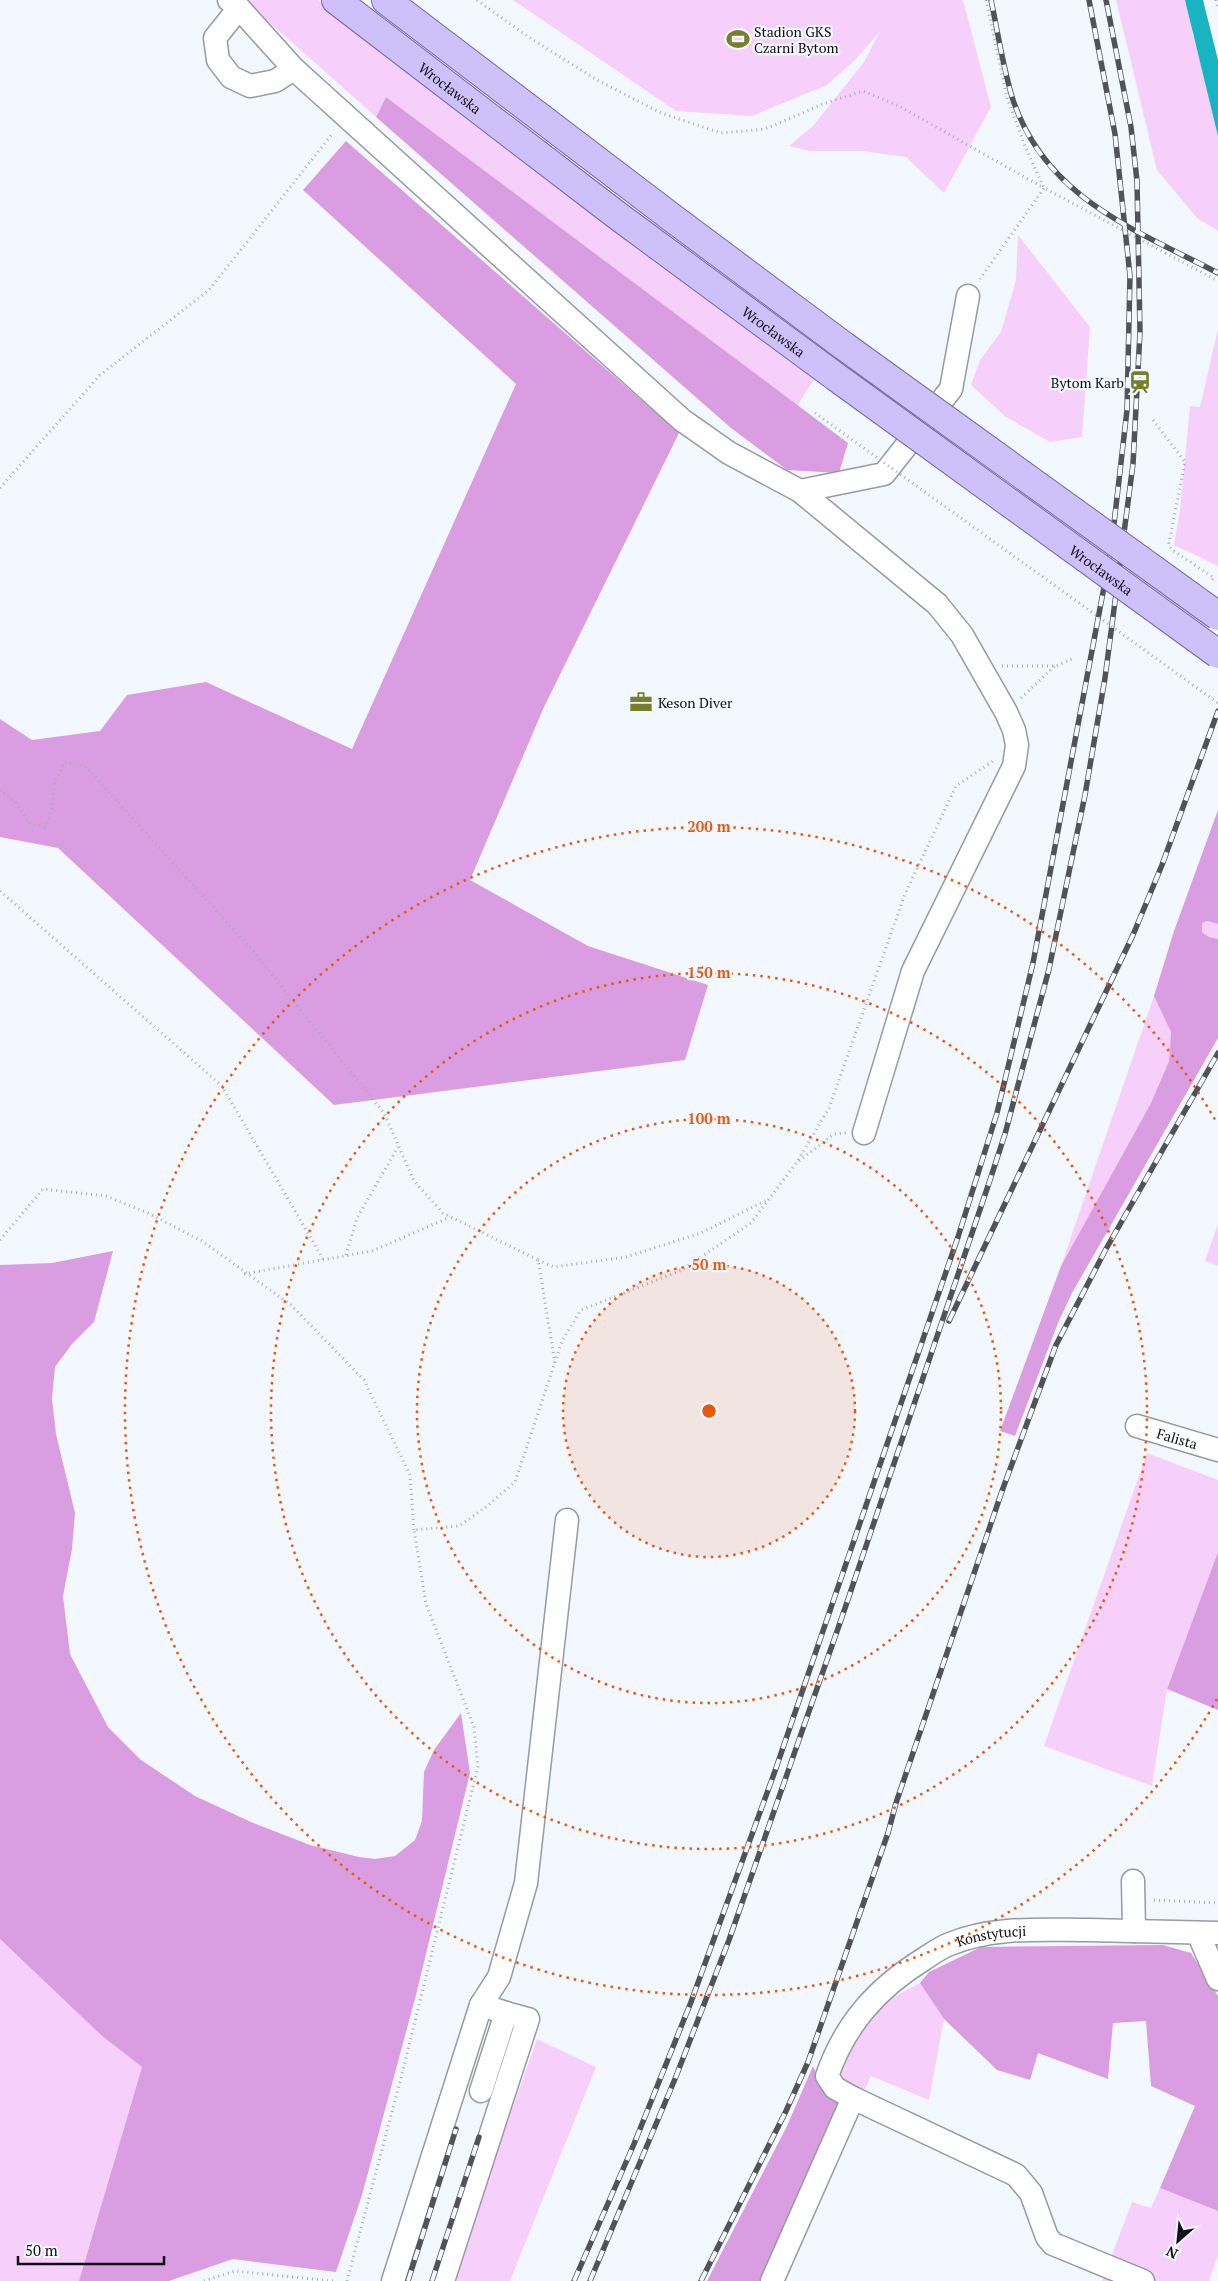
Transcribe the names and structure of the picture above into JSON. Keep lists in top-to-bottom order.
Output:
{
  "streets": {
    "main road": ["Wrocławska"],
    "street": ["Falista", "Konstytucji"]
  },
  "places": {
    "sports": ["Stadion GKS Czarni Bytom"],
    "station": ["Bytom Karb"],
    "office": ["Keson Diver"]
  },
  "scale_bar": "50 m",
  "north": "bottom left",
  "rings": [
    "200 m",
    "150 m",
    "100 m",
    "50 m"
  ]
}
